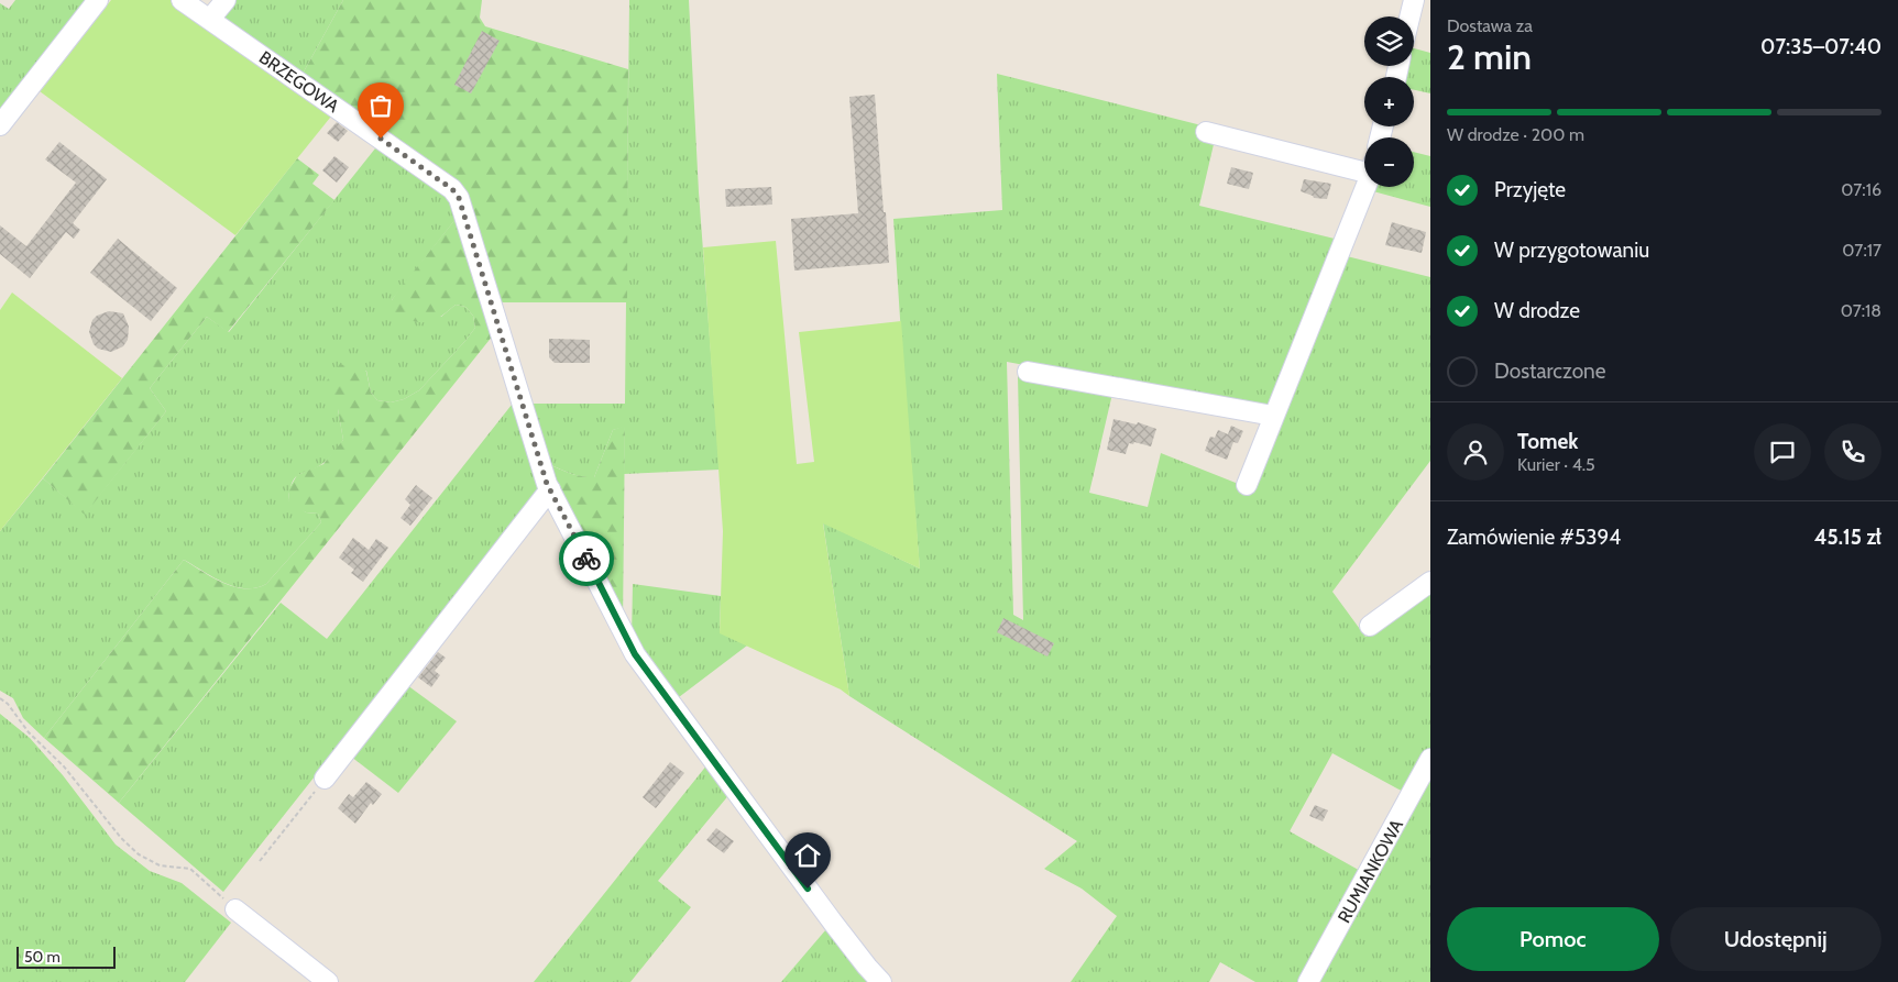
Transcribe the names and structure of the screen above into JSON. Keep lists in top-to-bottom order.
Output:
{
  "streets": {
    "street": ["BRZEGOWA", "RUMIANKOWA"]
  },
  "scale_bar": "50 m",
  "page": {
    "heading": ["2 min", "Dostawa za", "07:35–07:40"],
    "panel": [
      "Tomek",
      "Kurier · 4.5",
      "Zamówienie #5394",
      "45.15 zł"
    ],
    "map_buttons": ["+", "−"],
    "bar": "W drodze · 200 m",
    "list": [
      ["Przyjęte", "07:16"],
      ["W przygotowaniu", "07:17"],
      ["W drodze", "07:18"],
      "Dostarczone"
    ],
    "buttons": ["Pomoc", "Udostępnij"],
    "scale": "50 m"
  }
}
